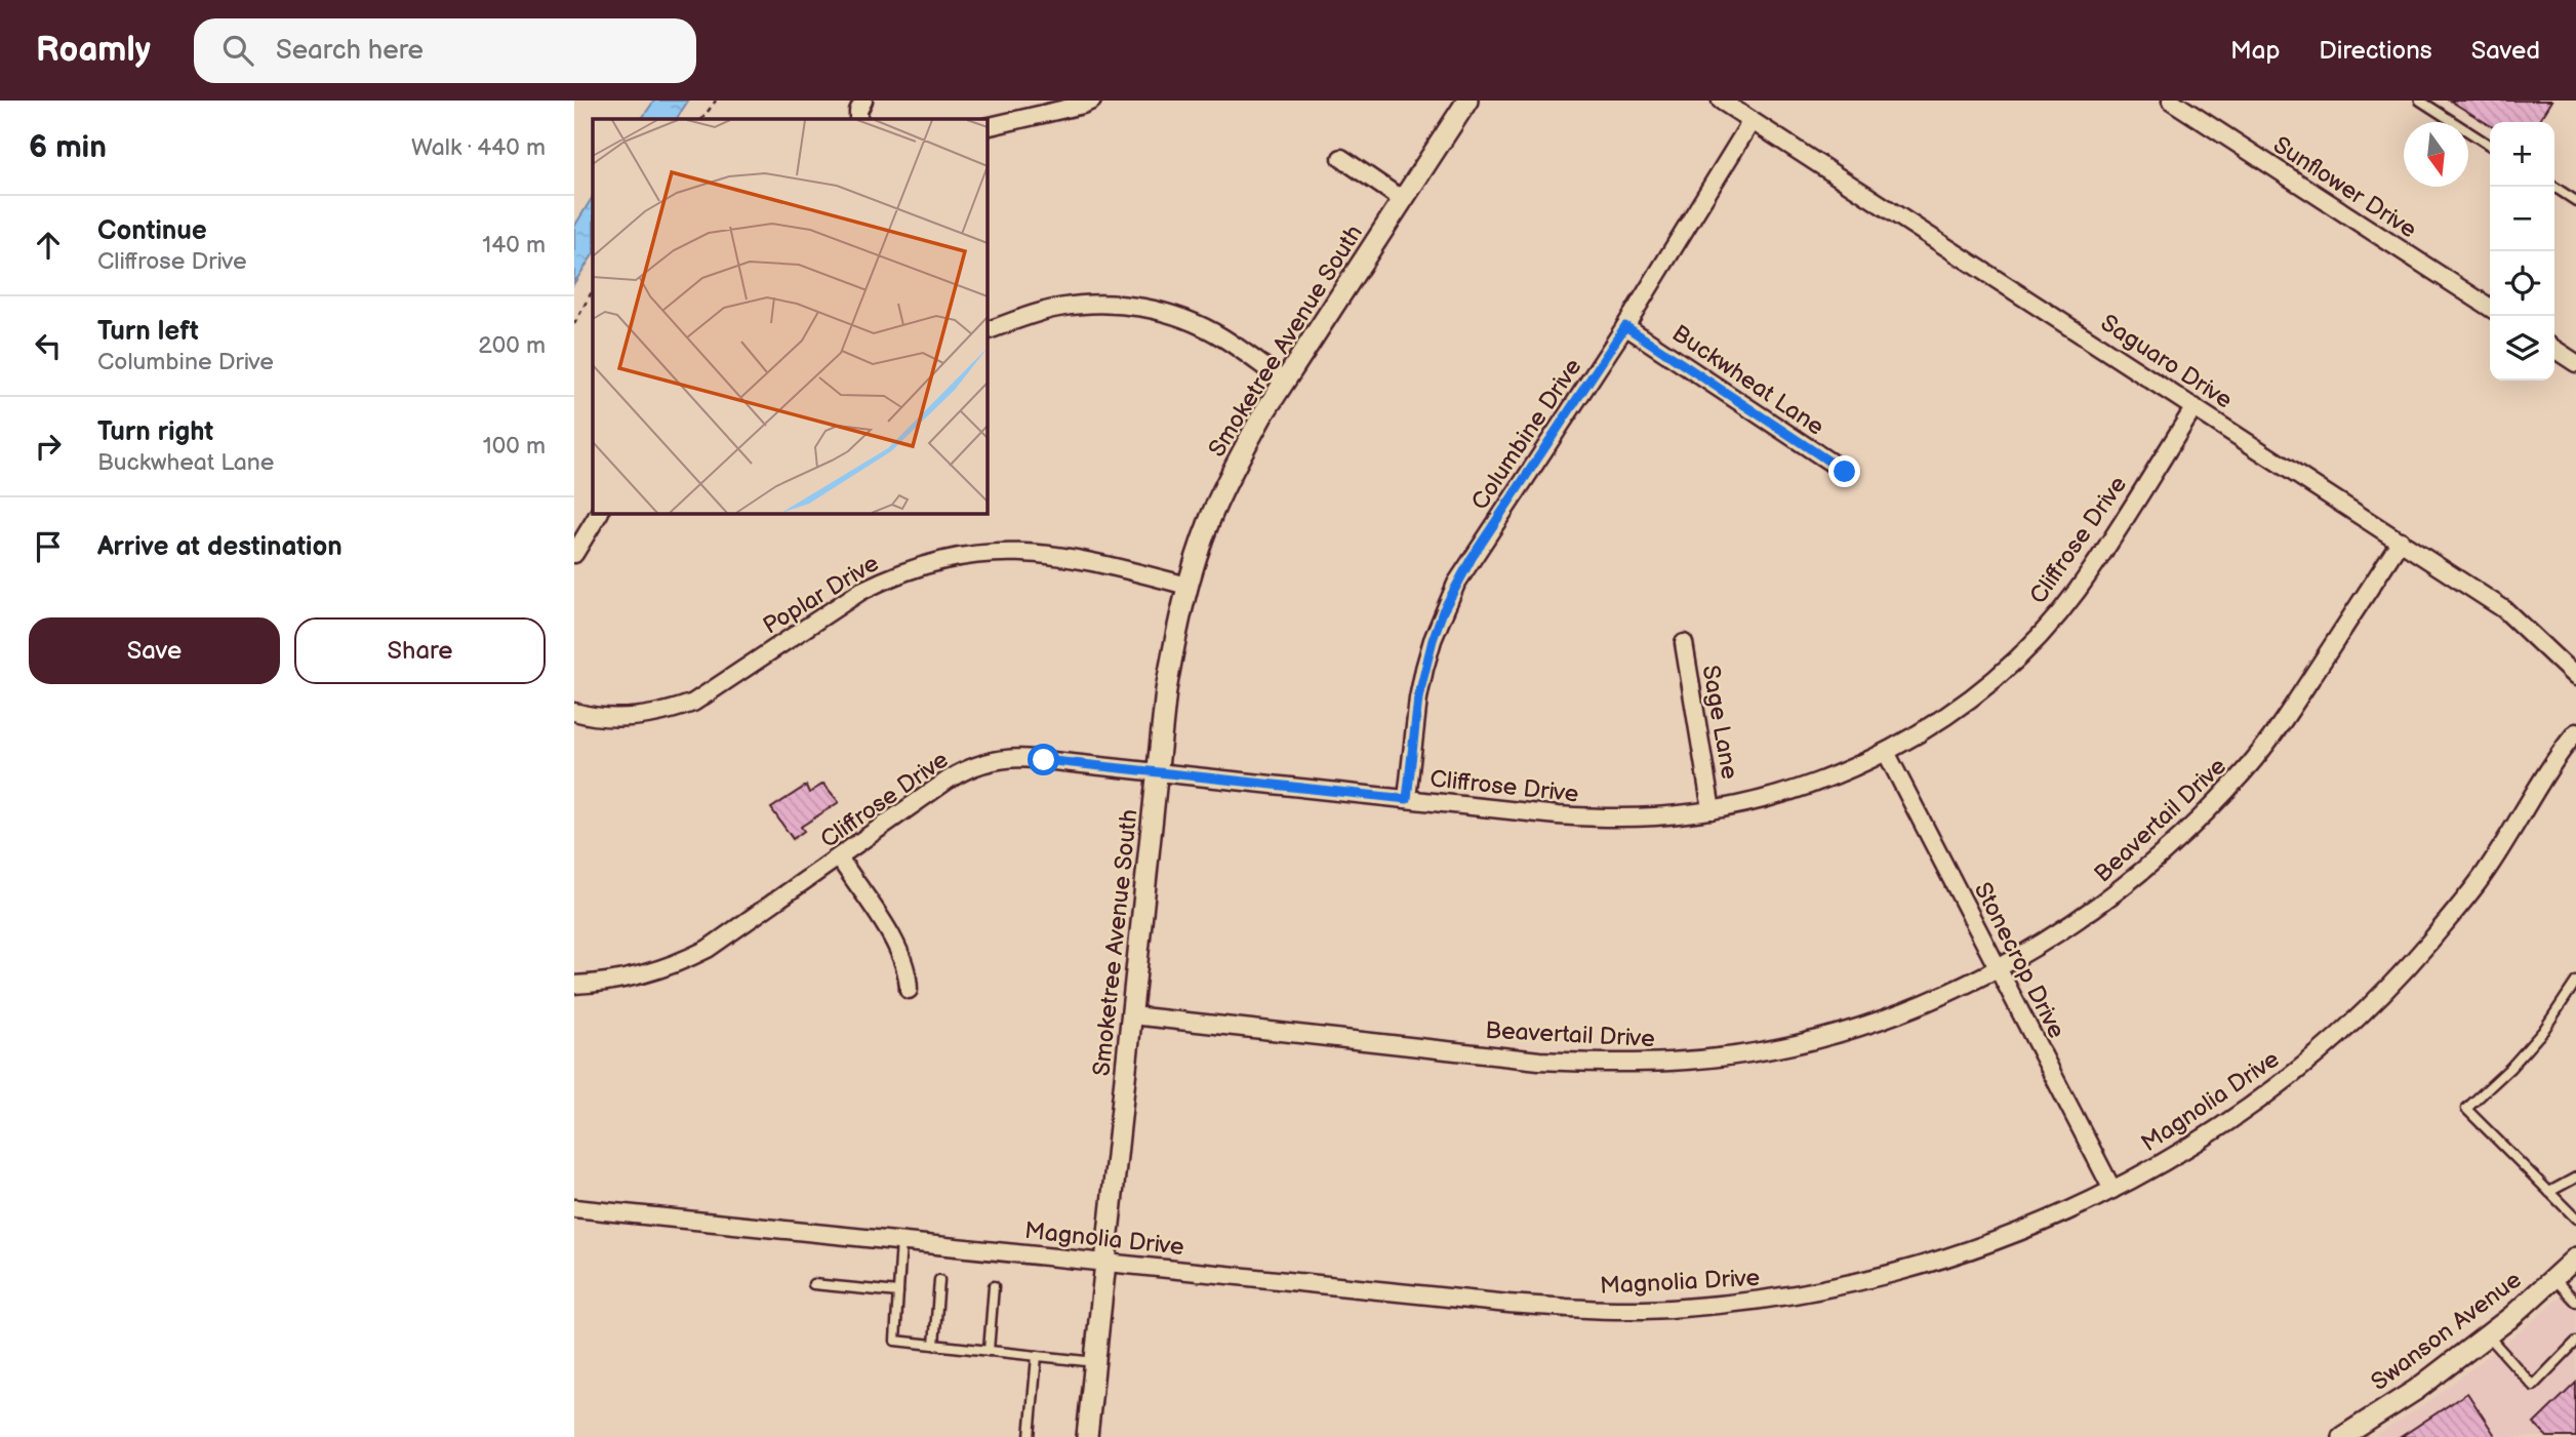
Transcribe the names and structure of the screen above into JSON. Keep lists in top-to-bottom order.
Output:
{
  "streets": {
    "street": [
      "Sunflower Drive",
      "Smoketree Avenue South",
      "Saguaro Drive",
      "Buckwheat Lane",
      "Columbine Drive",
      "Cliffrose Drive",
      "Poplar Drive",
      "Sage Lane",
      "Beavertail Drive",
      "Stonecrop Drive",
      "Magnolia Drive",
      "Swanson Avenue"
    ]
  },
  "crossings": [
    ["Smoketree Avenue South", "Cliffrose Drive"],
    ["Smoketree Avenue South", "Poplar Drive"],
    ["Smoketree Avenue South", "Beavertail Drive"],
    ["Smoketree Avenue South", "Magnolia Drive"],
    ["Saguaro Drive", "Columbine Drive"],
    ["Saguaro Drive", "Cliffrose Drive"],
    ["Saguaro Drive", "Beavertail Drive"],
    ["Buckwheat Lane", "Columbine Drive"],
    ["Columbine Drive", "Cliffrose Drive"],
    ["Cliffrose Drive", "Sage Lane"],
    ["Cliffrose Drive", "Stonecrop Drive"],
    ["Beavertail Drive", "Stonecrop Drive"],
    ["Stonecrop Drive", "Magnolia Drive"]
  ],
  "north": "bottom",
  "page": {
    "header": "Roamly",
    "search": "Search here",
    "nav": ["Map", "Directions", "Saved"],
    "heading": ["6 min", "Walk · 440 m"],
    "map_buttons": ["+", "−"],
    "list": [
      ["Continue", "Cliffrose Drive", "140 m"],
      ["Turn left", "Columbine Drive", "200 m"],
      ["Turn right", "Buckwheat Lane", "100 m"],
      "Arrive at destination"
    ],
    "buttons": ["Save", "Share"]
  }
}
